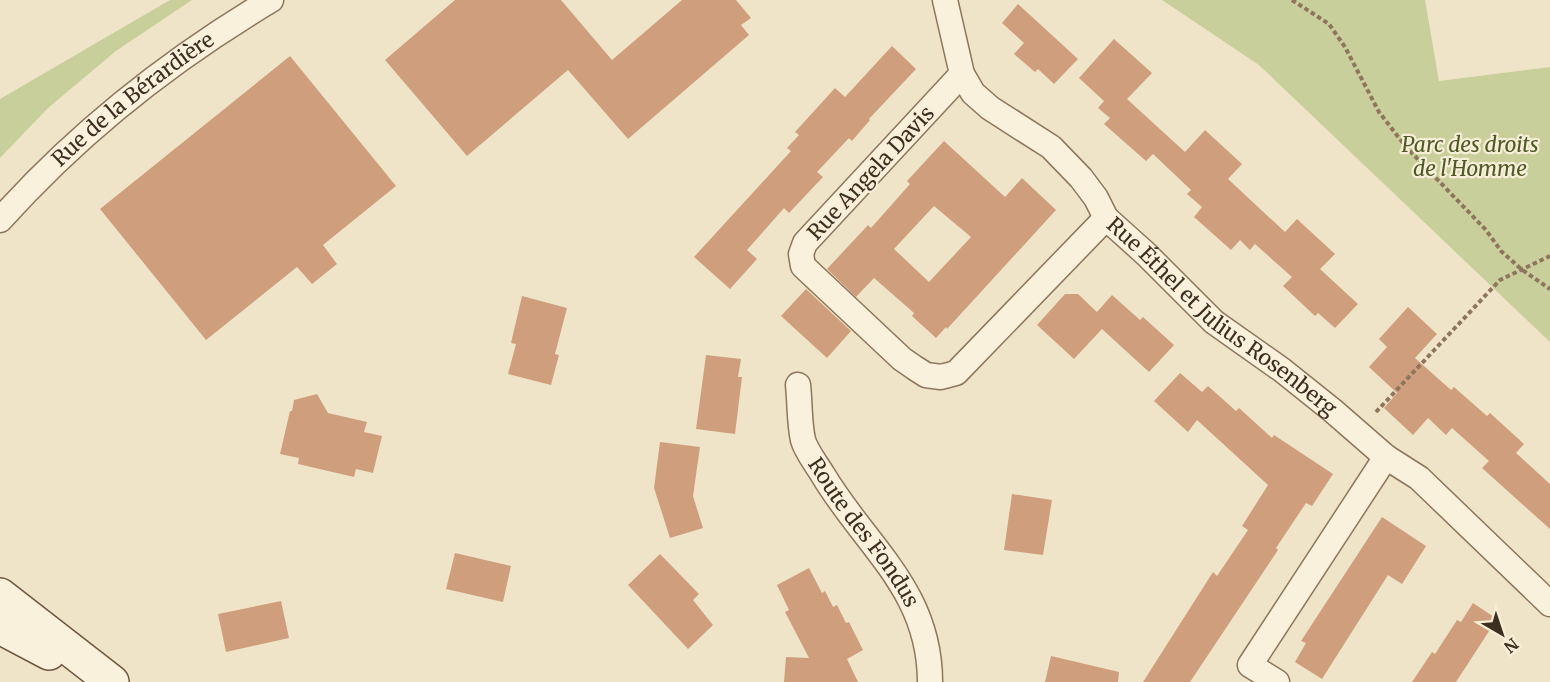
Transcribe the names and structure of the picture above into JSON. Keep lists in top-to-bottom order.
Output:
{
  "streets": {
    "street": [
      "Rue de la Bérardière",
      "Rue Angela Davis",
      "Rue Éthel et Julius Rosenberg",
      "Route des Fondus"
    ]
  },
  "crossings": [
    ["Rue Angela Davis", "Rue Éthel et Julius Rosenberg"]
  ],
  "parks": ["Parc des droits de l'Homme"],
  "north": "bottom right"
}
